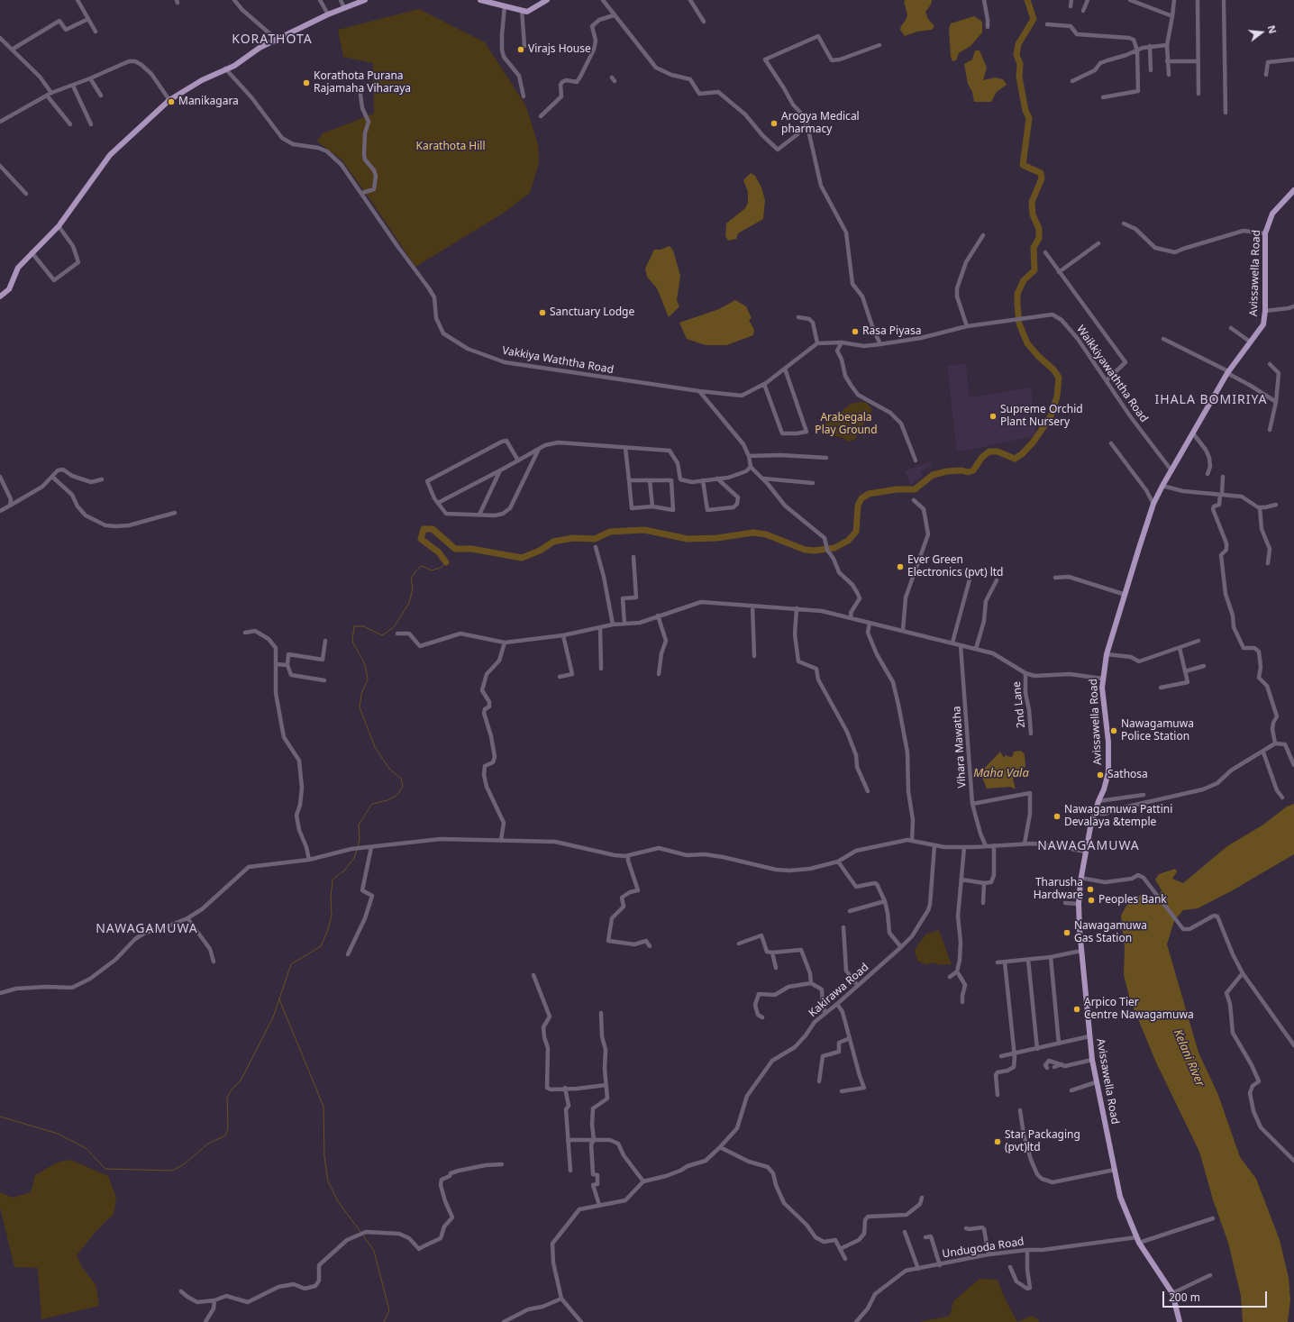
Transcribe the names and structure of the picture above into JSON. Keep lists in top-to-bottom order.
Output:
{
  "streets": {
    "main road": ["Avissawella Road"],
    "street": [
      "Vakkiya Waththa Road",
      "Waikkiyawaththa Road",
      "2nd Lane",
      "Vihara Mawatha",
      "Kakirawa Road",
      "Undugoda Road"
    ]
  },
  "crossings": [
    ["Avissawella Road", "Waikkiyawaththa Road"],
    ["Avissawella Road", "Undugoda Road"]
  ],
  "districts": [
    "KORATHOTA",
    "IHALA BOMIRIYA",
    "NAWAGAMUWA",
    "NAWAGAMUWA"
  ],
  "water": ["Maha Vala", "Kelani River"],
  "parks": ["Karathota Hill", "Arabegala Play Ground"],
  "places": [
    "Virajs House",
    "Korathota Purana Rajamaha Viharaya",
    "Manikagara",
    "Arogya Medical pharmacy",
    "Sanctuary Lodge",
    "Rasa Piyasa",
    "Supreme Orchid Plant Nursery",
    "Ever Green Electronics (pvt) ltd",
    "Nawagamuwa Police Station",
    "Sathosa",
    "Nawagamuwa Pattini Devalaya &temple",
    "Tharusha Hardware",
    "Peoples Bank",
    "Nawagamuwa Gas Station",
    "Arpico Tier Centre Nawagamuwa",
    "Star Packaging (pvt)ltd"
  ],
  "scale_bar": "200 m",
  "north": "right"
}
